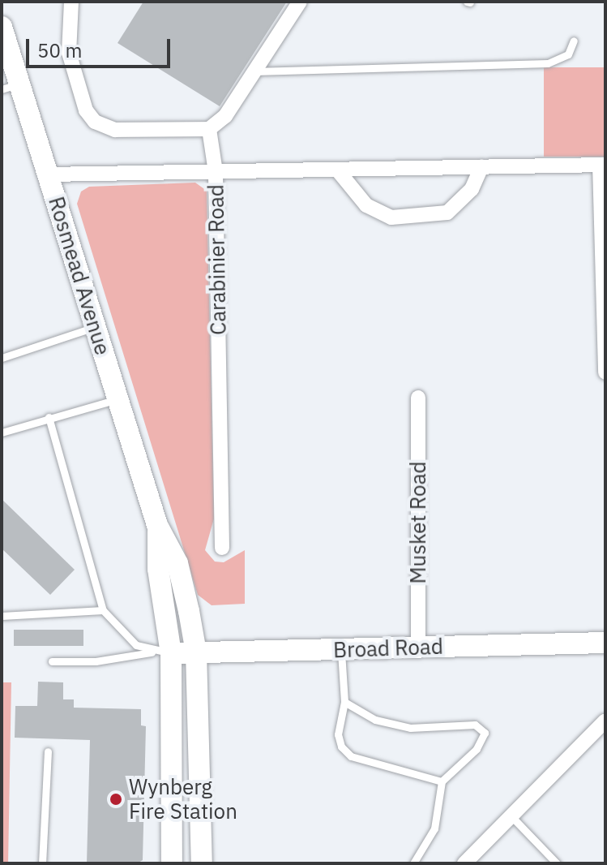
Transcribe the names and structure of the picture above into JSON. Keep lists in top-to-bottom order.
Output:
{
  "streets": {
    "main road": ["Rosmead Avenue", "Broad Road"],
    "street": ["Carabinier Road", "Musket Road"]
  },
  "crossings": [
    ["Rosmead Avenue", "Broad Road"],
    ["Musket Road", "Broad Road"]
  ],
  "places": ["Wynberg Fire Station"],
  "scale_bar": "50 m"
}
